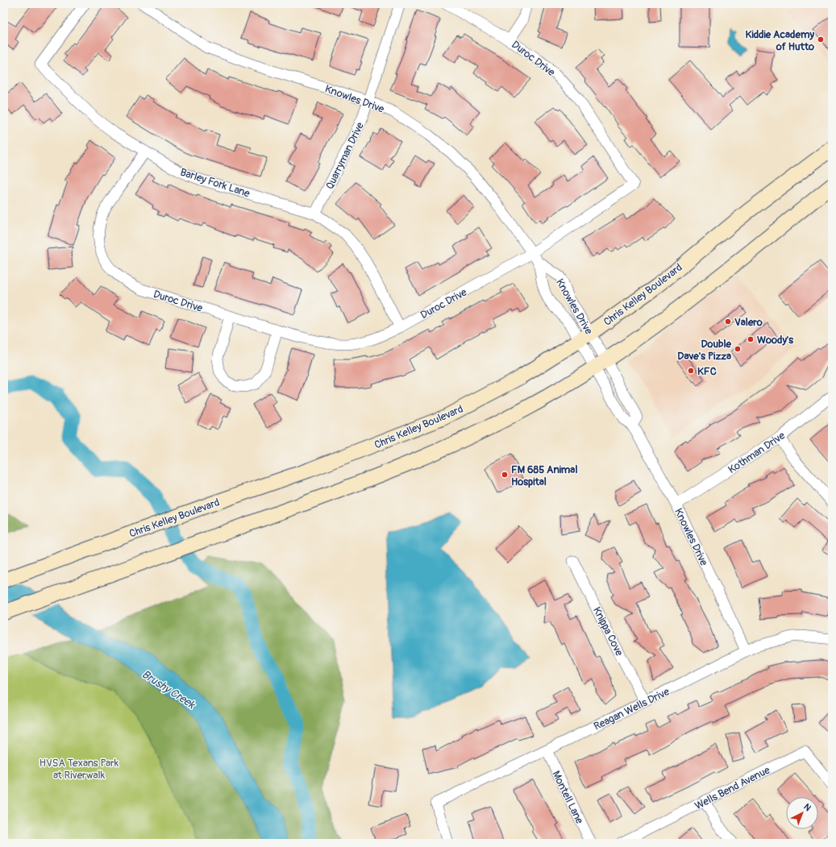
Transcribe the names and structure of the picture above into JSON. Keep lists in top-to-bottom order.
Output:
{
  "streets": {
    "main road": ["Chris Kelley Boulevard"],
    "street": [
      "Duroc Drive",
      "Knowles Drive",
      "Quarryman Drive",
      "Barley Fork Lane",
      "Kothman Drive",
      "Knippa Cove",
      "Reagan Wells Drive",
      "Wells Bend Avenue",
      "Montell Lane"
    ]
  },
  "crossings": [
    ["Duroc Drive", "Knowles Drive"],
    ["Duroc Drive", "Barley Fork Lane"],
    ["Knowles Drive", "Quarryman Drive"],
    ["Knowles Drive", "Chris Kelley Boulevard"],
    ["Knowles Drive", "Kothman Drive"],
    ["Knowles Drive", "Reagan Wells Drive"],
    ["Quarryman Drive", "Barley Fork Lane"],
    ["Knippa Cove", "Reagan Wells Drive"],
    ["Reagan Wells Drive", "Montell Lane"]
  ],
  "water": ["Brushy Creek"],
  "parks": ["HVSA Texans Park at Riverwalk"],
  "places": [
    "Kiddie Academy of Hutto",
    "Valero",
    "Woody's",
    "Double Dave's Pizza",
    "KFC",
    "FM 685 Animal Hospital"
  ],
  "north": "top right"
}
